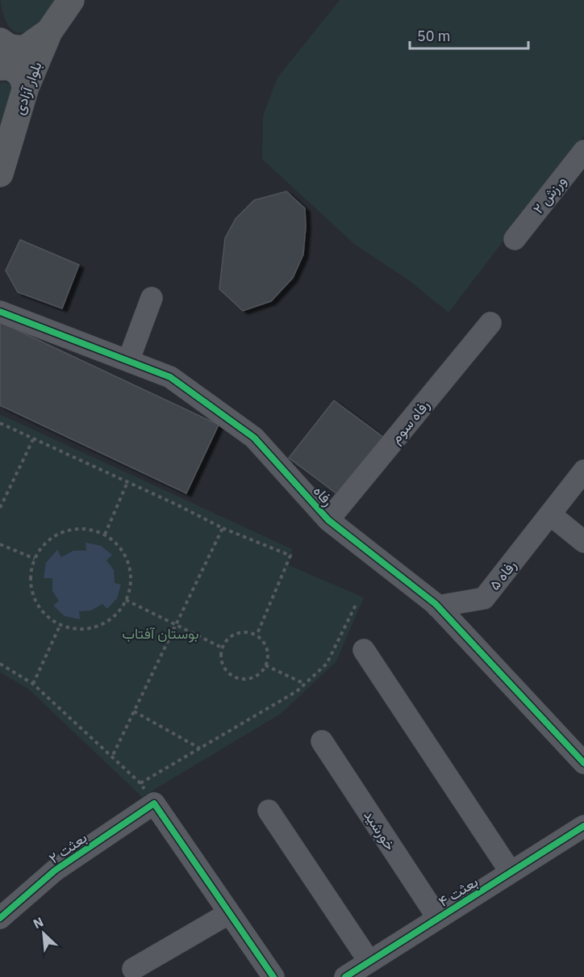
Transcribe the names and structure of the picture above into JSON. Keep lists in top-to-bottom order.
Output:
{
  "streets": {
    "main road": ["بلوار آزادی"],
    "street": [
      "ورزش ۲",
      "رفاه سوم",
      "رفاه",
      "رفاه ۵",
      "خورشید",
      "بعثت ۲",
      "بعثت ۴"
    ]
  },
  "crossings": [
    ["رفاه سوم", "رفاه"],
    ["رفاه", "رفاه ۵"],
    ["خورشید", "بعثت ۴"]
  ],
  "parks": ["بوستان آفتاب"],
  "scale_bar": "50 m",
  "north": "top left"
}
